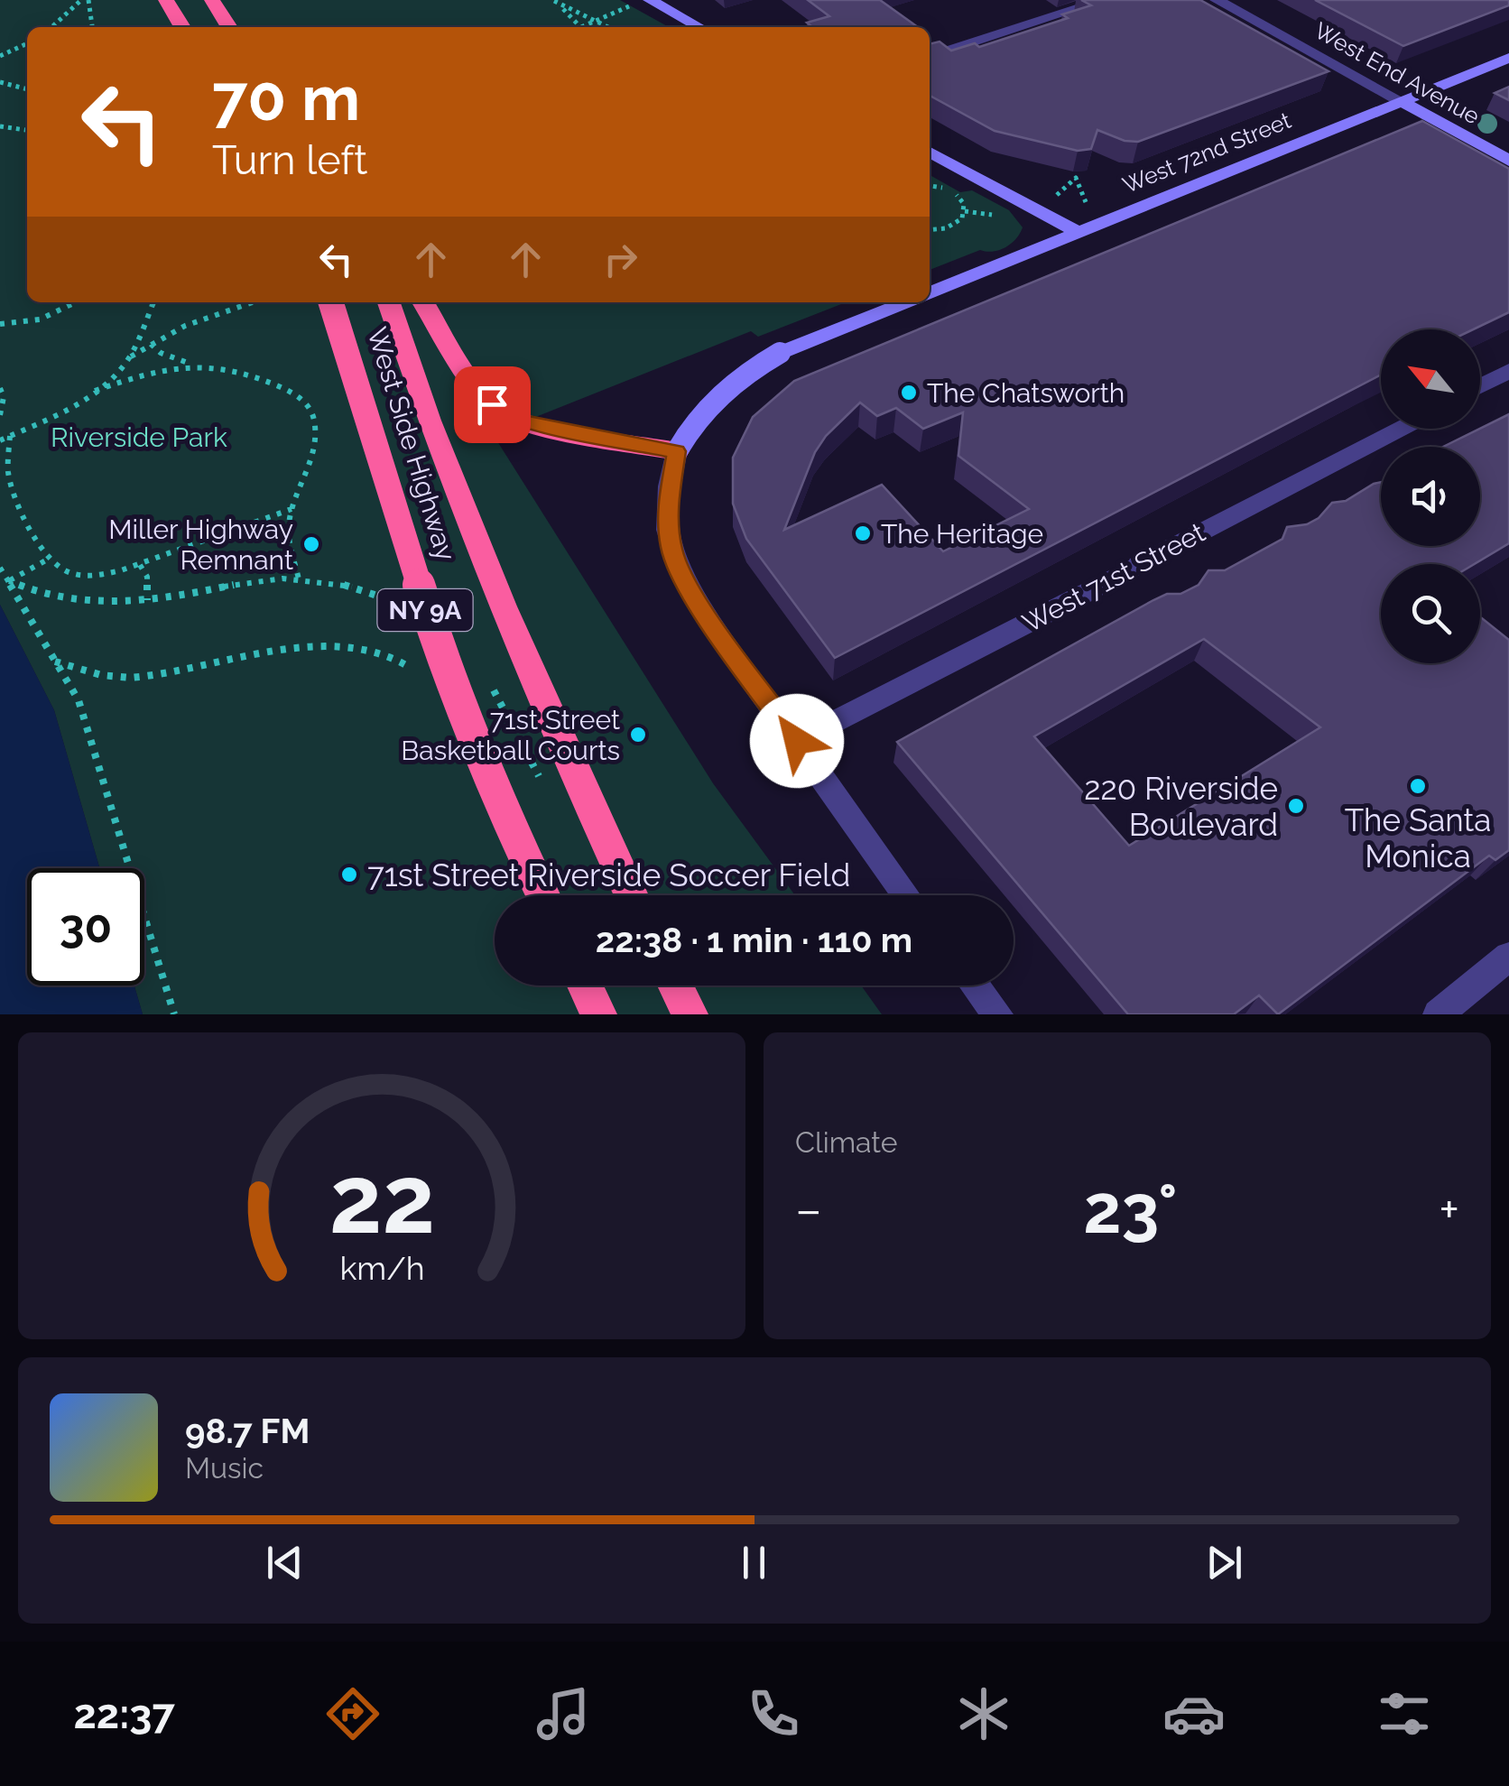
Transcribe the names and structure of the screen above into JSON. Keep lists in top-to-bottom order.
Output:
{
  "streets": {
    "highway": ["West Side Highway", "NY 9A"],
    "main road": ["West End Avenue", "West 72nd Street"],
    "street": ["West 71st Street"]
  },
  "crossings": [
    ["West End Avenue", "West 72nd Street"]
  ],
  "parks": ["Riverside Park"],
  "places": [
    "The Chatsworth",
    "The Heritage",
    "Miller Highway Remnant",
    "71st Street Basketball Courts",
    "The Santa Monica",
    "220 Riverside Boulevard",
    "71st Street Riverside Soccer Field"
  ],
  "north": "top left",
  "page": {
    "turn": ["70 m", "Turn left"],
    "limit": "30",
    "trip": "22:38 · 1 min · 110 m",
    "tile": "Climate",
    "heat": ["−", "23°", "+"],
    "song": ["98.7 FM", "Music"],
    "tabs": "22:37",
    "gauge": ["22", "km/h"]
  }
}
